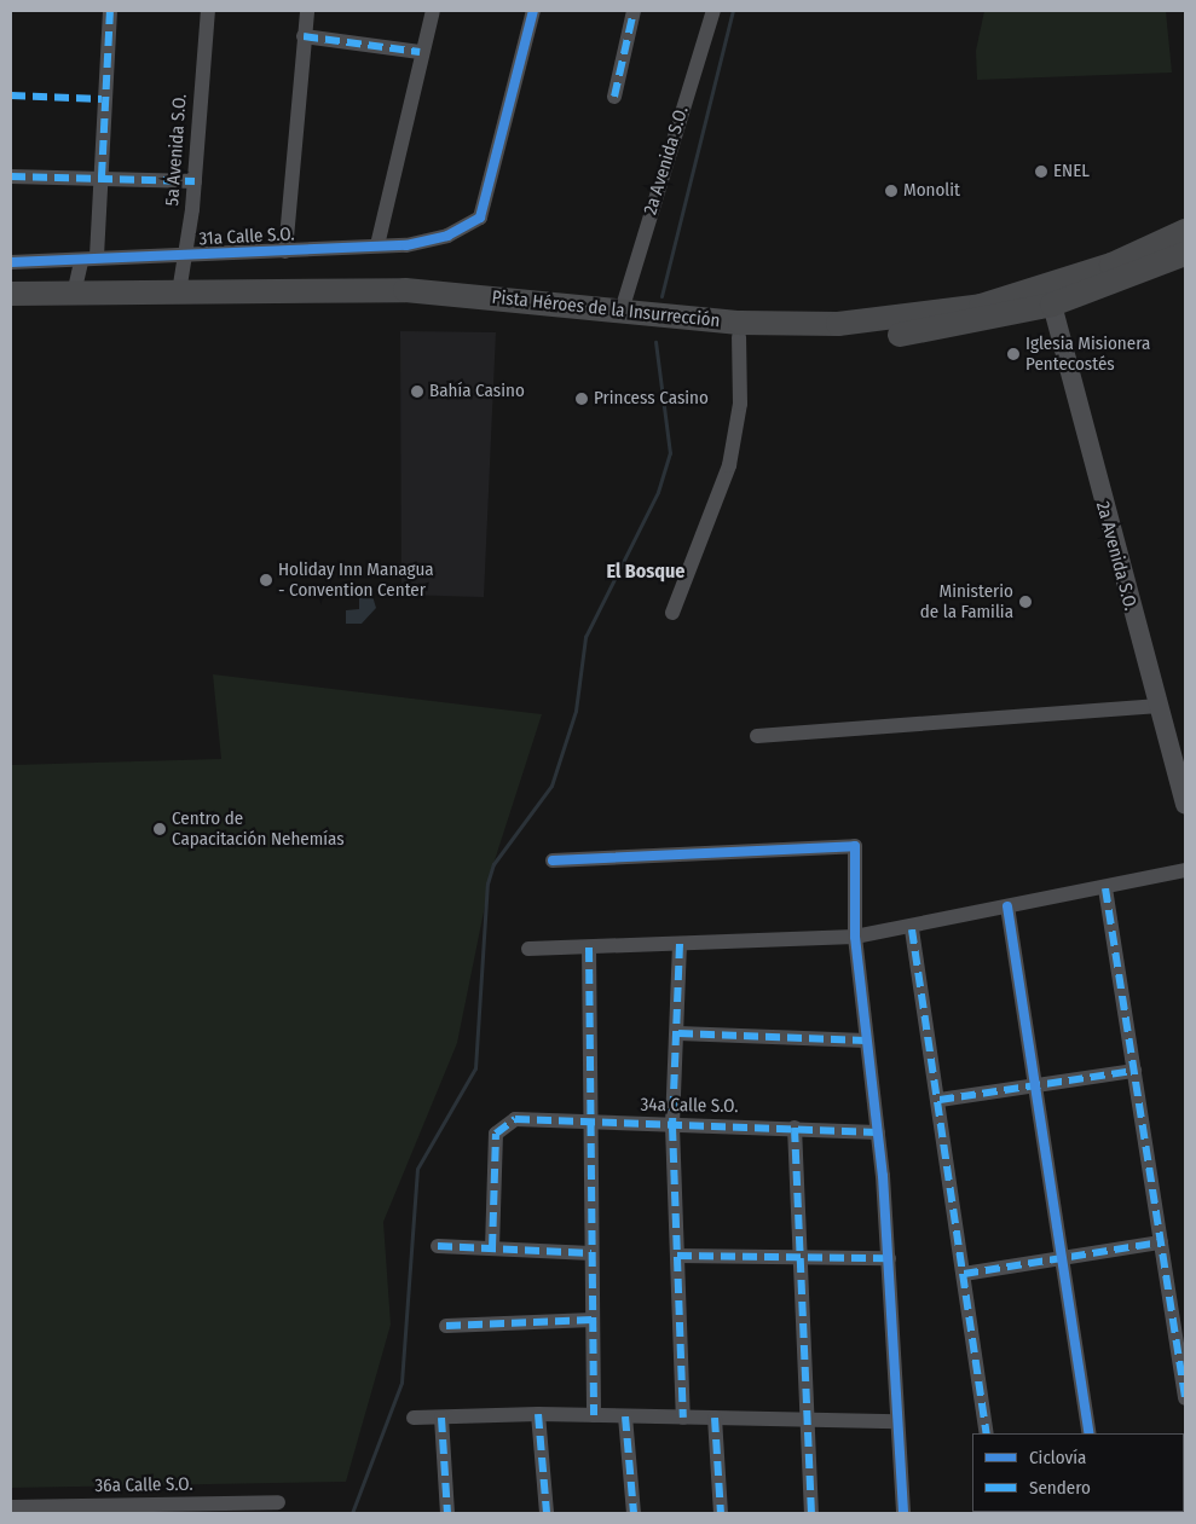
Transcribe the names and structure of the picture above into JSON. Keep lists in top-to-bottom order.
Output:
{
  "streets": {
    "main road": ["Pista Héroes de la Insurrección"],
    "street": [
      "5a Avenida S.O.",
      "2a Avenida S.O.",
      "31a Calle S.O.",
      "34a Calle S.O.",
      "36a Calle S.O."
    ]
  },
  "crossings": [
    ["5a Avenida S.O.", "31a Calle S.O."],
    ["5a Avenida S.O.", "Pista Héroes de la Insurrección"],
    ["2a Avenida S.O.", "Pista Héroes de la Insurrección"]
  ],
  "districts": ["El Bosque"],
  "places": [
    "ENEL",
    "Monolit",
    "Iglesia Misionera Pentecostés",
    "Bahía Casino",
    "Princess Casino",
    "Holiday Inn Managua - Convention Center",
    "Ministerio de la Familia",
    "Centro de Capacitación Nehemías"
  ],
  "legend": ["Ciclovía", "Sendero"]
}
